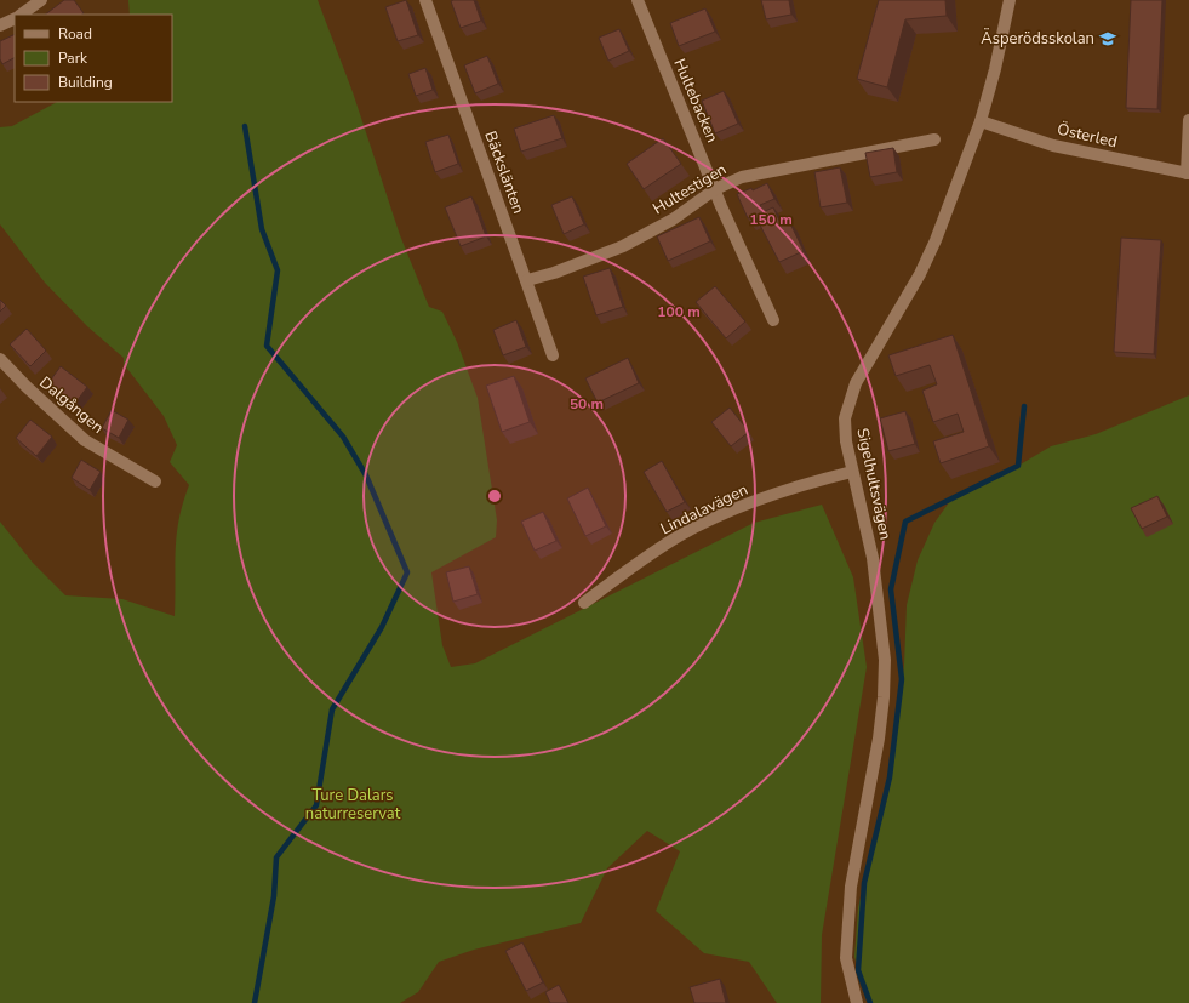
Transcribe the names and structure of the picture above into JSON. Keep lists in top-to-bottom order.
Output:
{
  "streets": {
    "street": [
      "Hultebacken",
      "Österled",
      "Bäckslänten",
      "Hultestigen",
      "Dalgången",
      "Sigelhultsvägen",
      "Lindalavägen"
    ]
  },
  "crossings": [
    ["Hultebacken", "Hultestigen"],
    ["Österled", "Sigelhultsvägen"],
    ["Bäckslänten", "Hultestigen"],
    ["Sigelhultsvägen", "Lindalavägen"]
  ],
  "parks": ["Ture Dalars naturreservat"],
  "places": {
    "school or university": ["Äsperödsskolan"]
  },
  "legend": ["Road", "Park", "Building"],
  "rings": ["150 m", "100 m", "50 m"]
}
